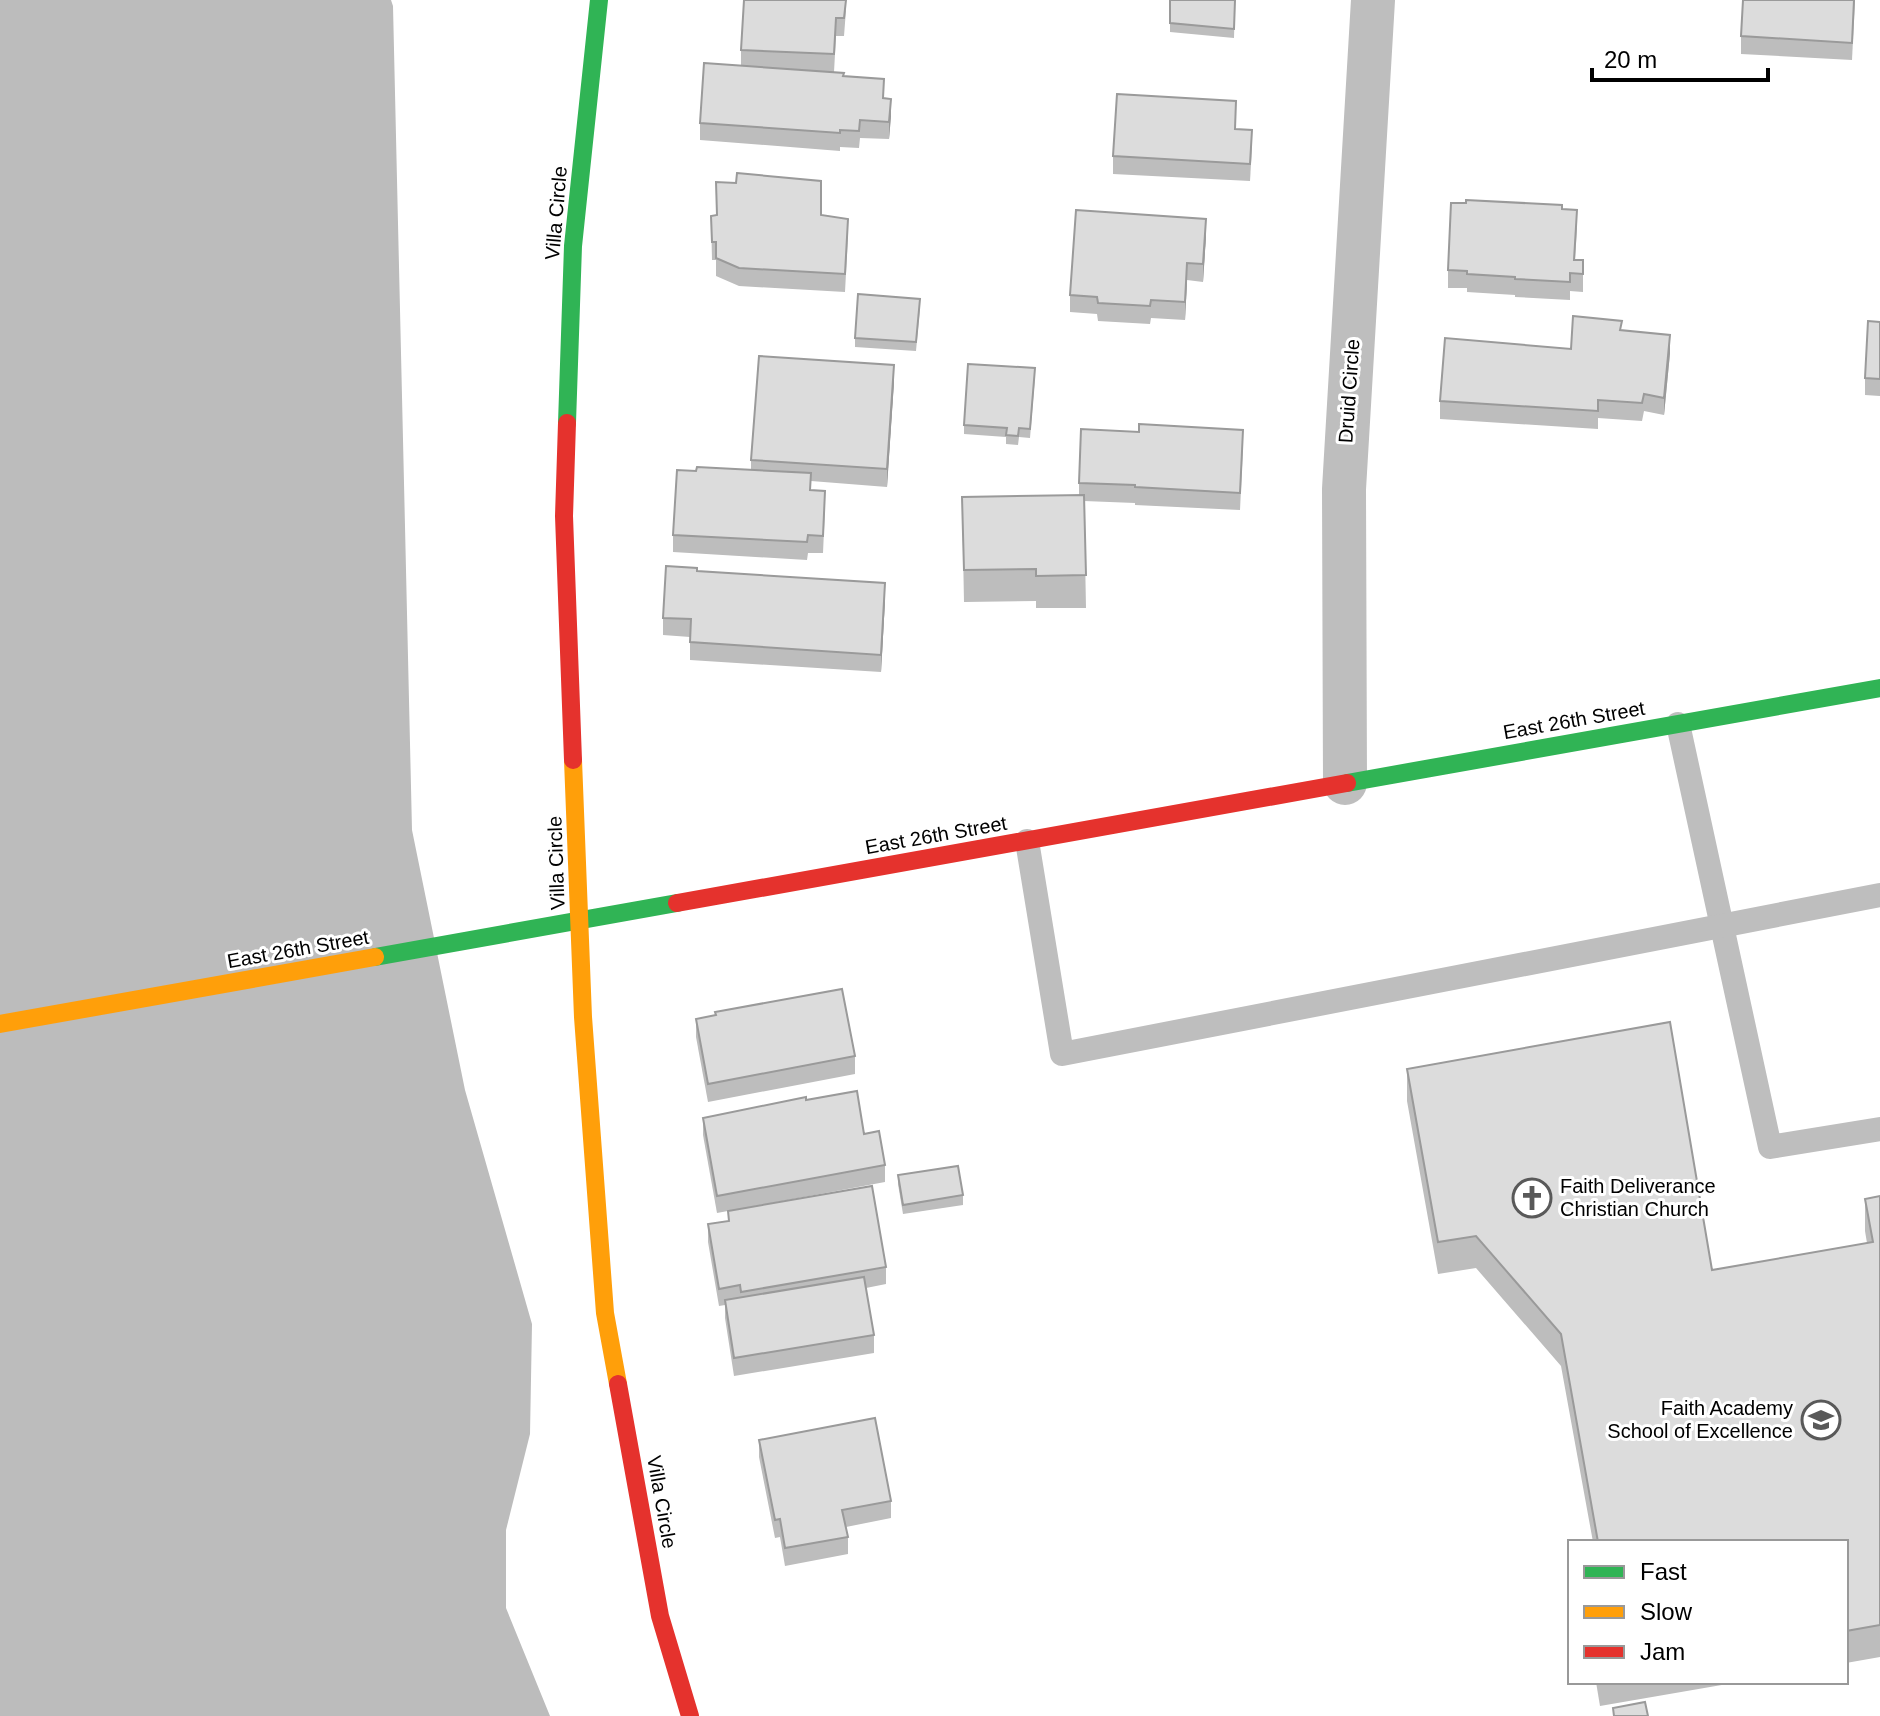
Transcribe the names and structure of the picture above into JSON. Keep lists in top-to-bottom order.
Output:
{
  "streets": {
    "main road": ["Villa Circle", "East 26th Street"],
    "street": ["Druid Circle"]
  },
  "crossings": [
    ["Villa Circle", "East 26th Street"],
    ["Druid Circle", "East 26th Street"]
  ],
  "places": {
    "church": ["Faith Deliverance Christian Church"],
    "school or university": ["Faith Academy School of Excellence"]
  },
  "legend": ["Fast", "Slow", "Jam"],
  "scale_bar": "20 m"
}
